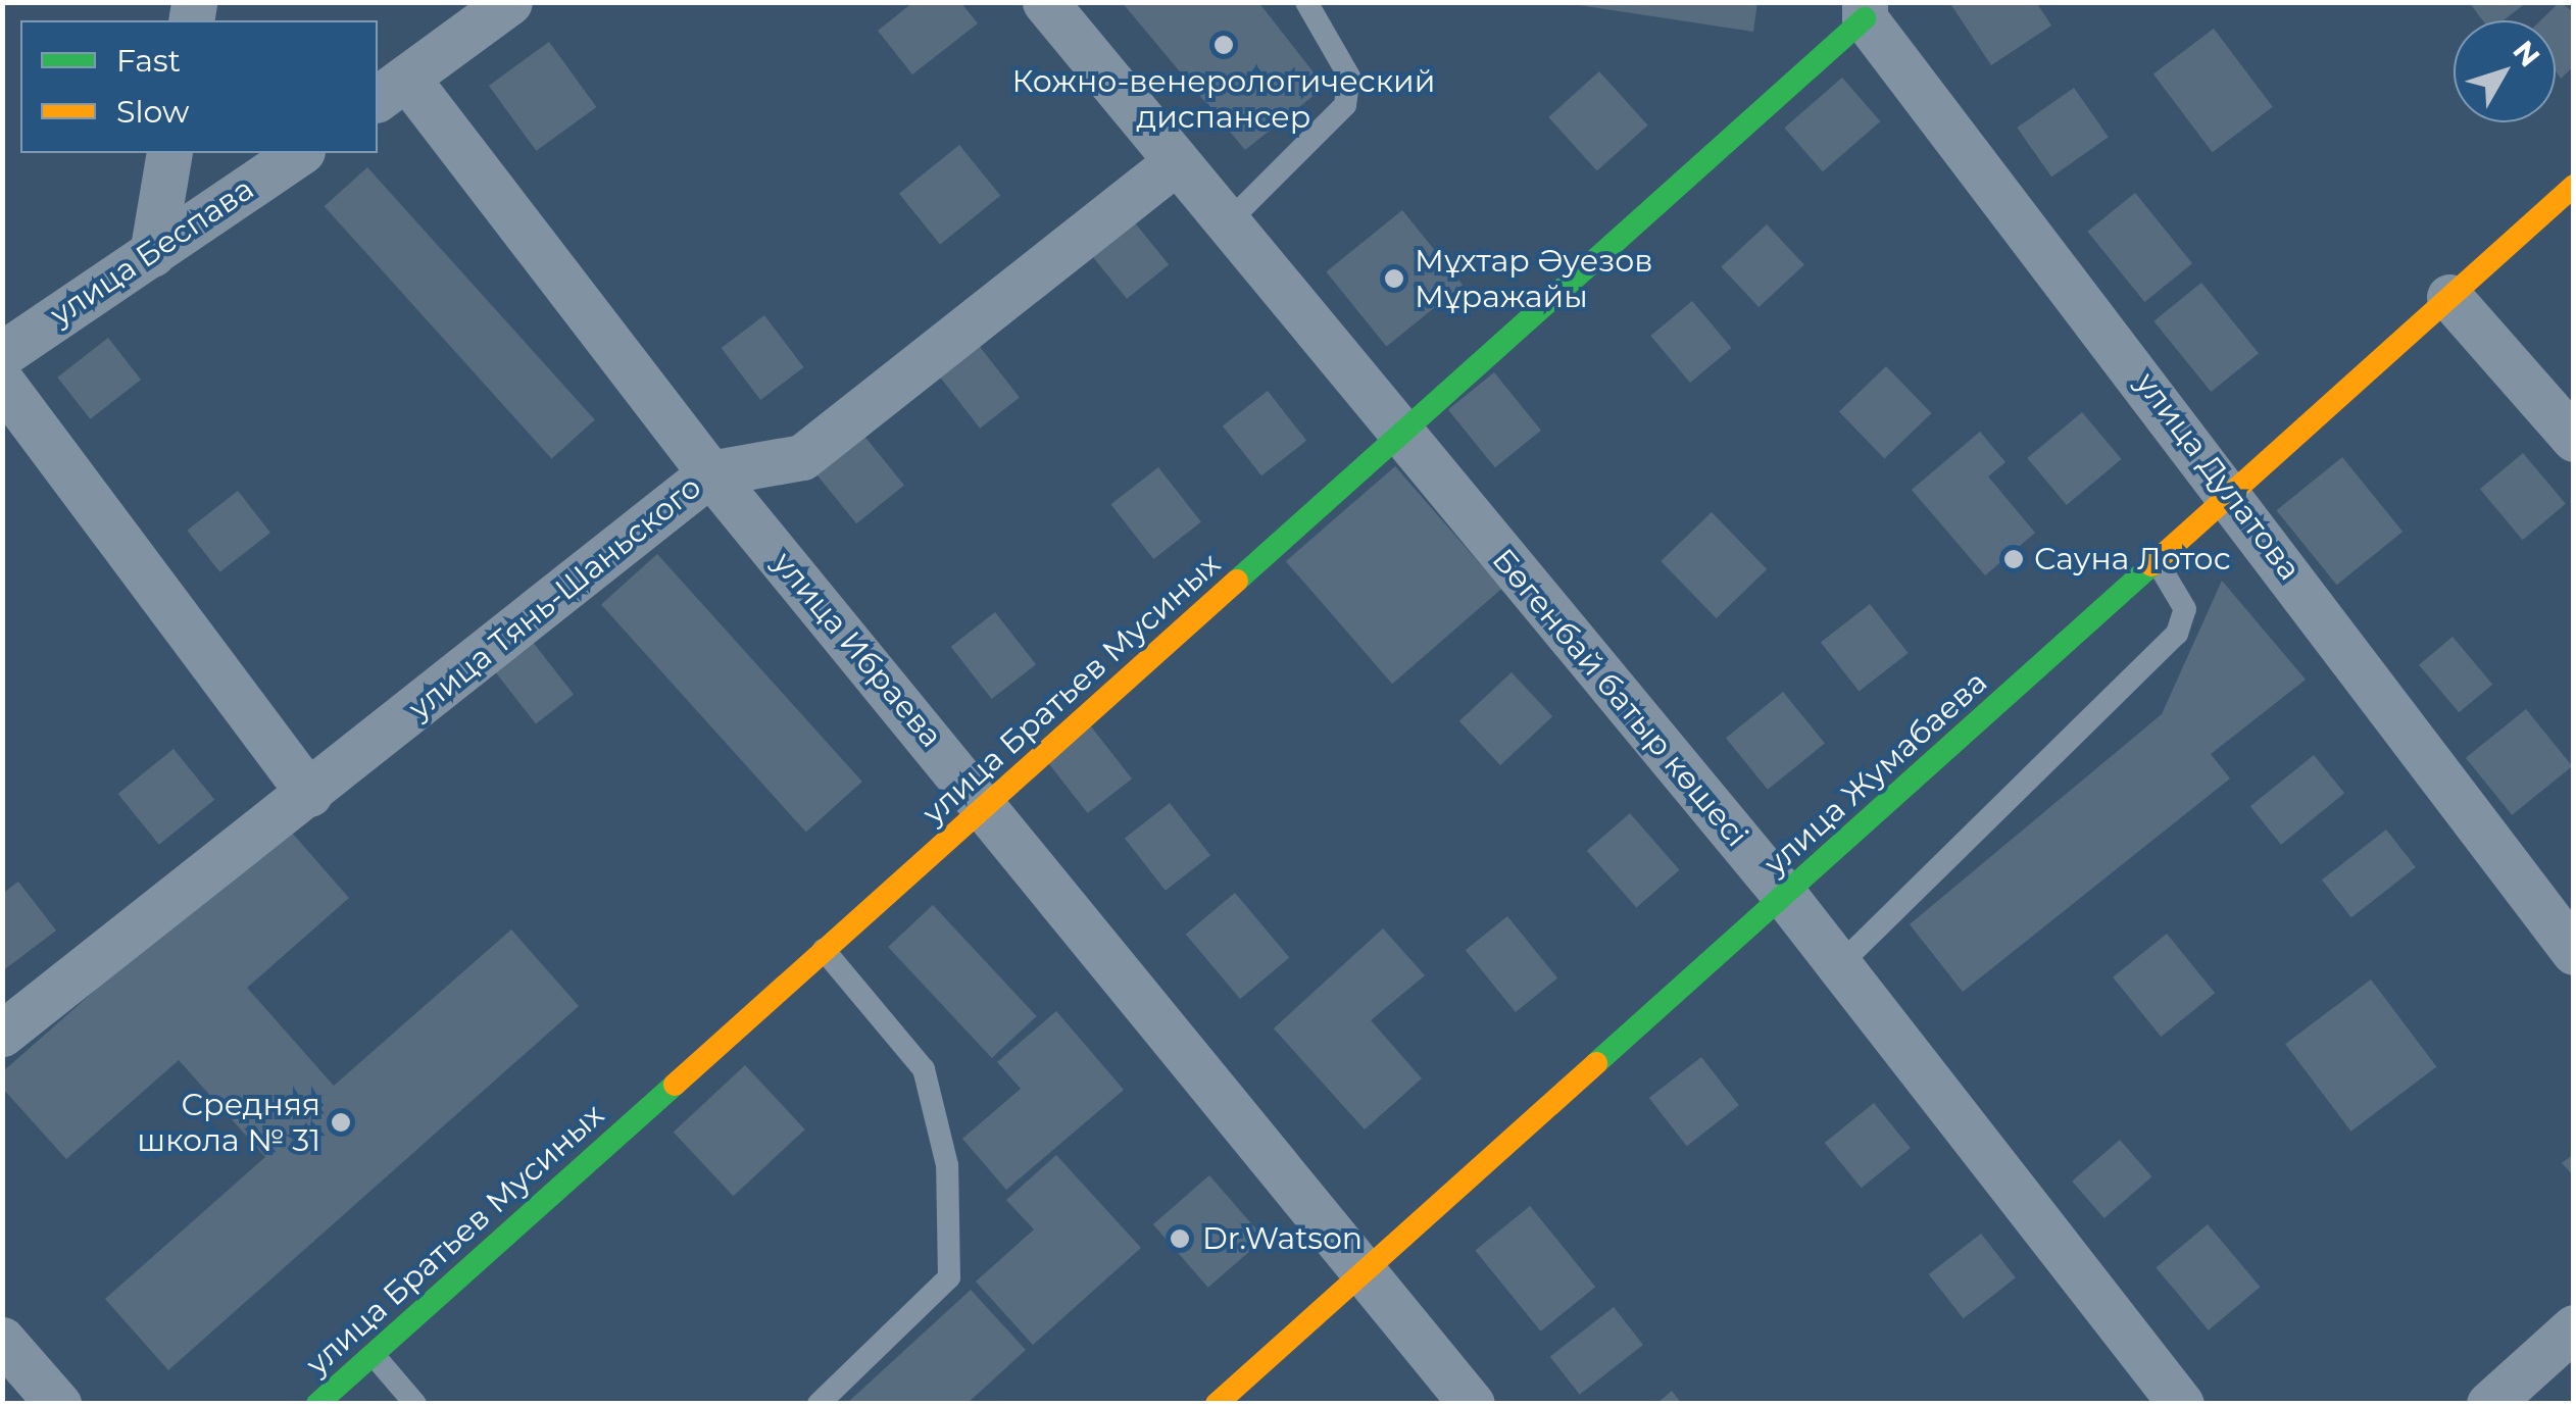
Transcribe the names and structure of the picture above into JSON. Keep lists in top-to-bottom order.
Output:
{
  "streets": {
    "street": [
      "улица Беспава",
      "улица Дулатова",
      "улица Тянь-Шаньского",
      "улица Ибраева",
      "улица Братьев Мусиных",
      "Бөгенбай батыр көшесі",
      "улица Жумабаева"
    ]
  },
  "crossings": [
    ["улица Дулатова", "улица Братьев Мусиных"],
    ["улица Дулатова", "улица Жумабаева"],
    ["улица Тянь-Шаньского", "улица Ибраева"],
    ["улица Тянь-Шаньского", "Бөгенбай батыр көшесі"],
    ["улица Ибраева", "улица Братьев Мусиных"],
    ["улица Ибраева", "улица Жумабаева"],
    ["улица Братьев Мусиных", "Бөгенбай батыр көшесі"],
    ["Бөгенбай батыр көшесі", "улица Жумабаева"]
  ],
  "places": [
    "Кожно-венерологический диспансер",
    "Мұхтар Әуезов Мұражайы",
    "Сауна Лотос",
    "Средняя школа № 31",
    "Dr.Watson"
  ],
  "legend": ["Fast", "Slow"],
  "north": "top right"
}
